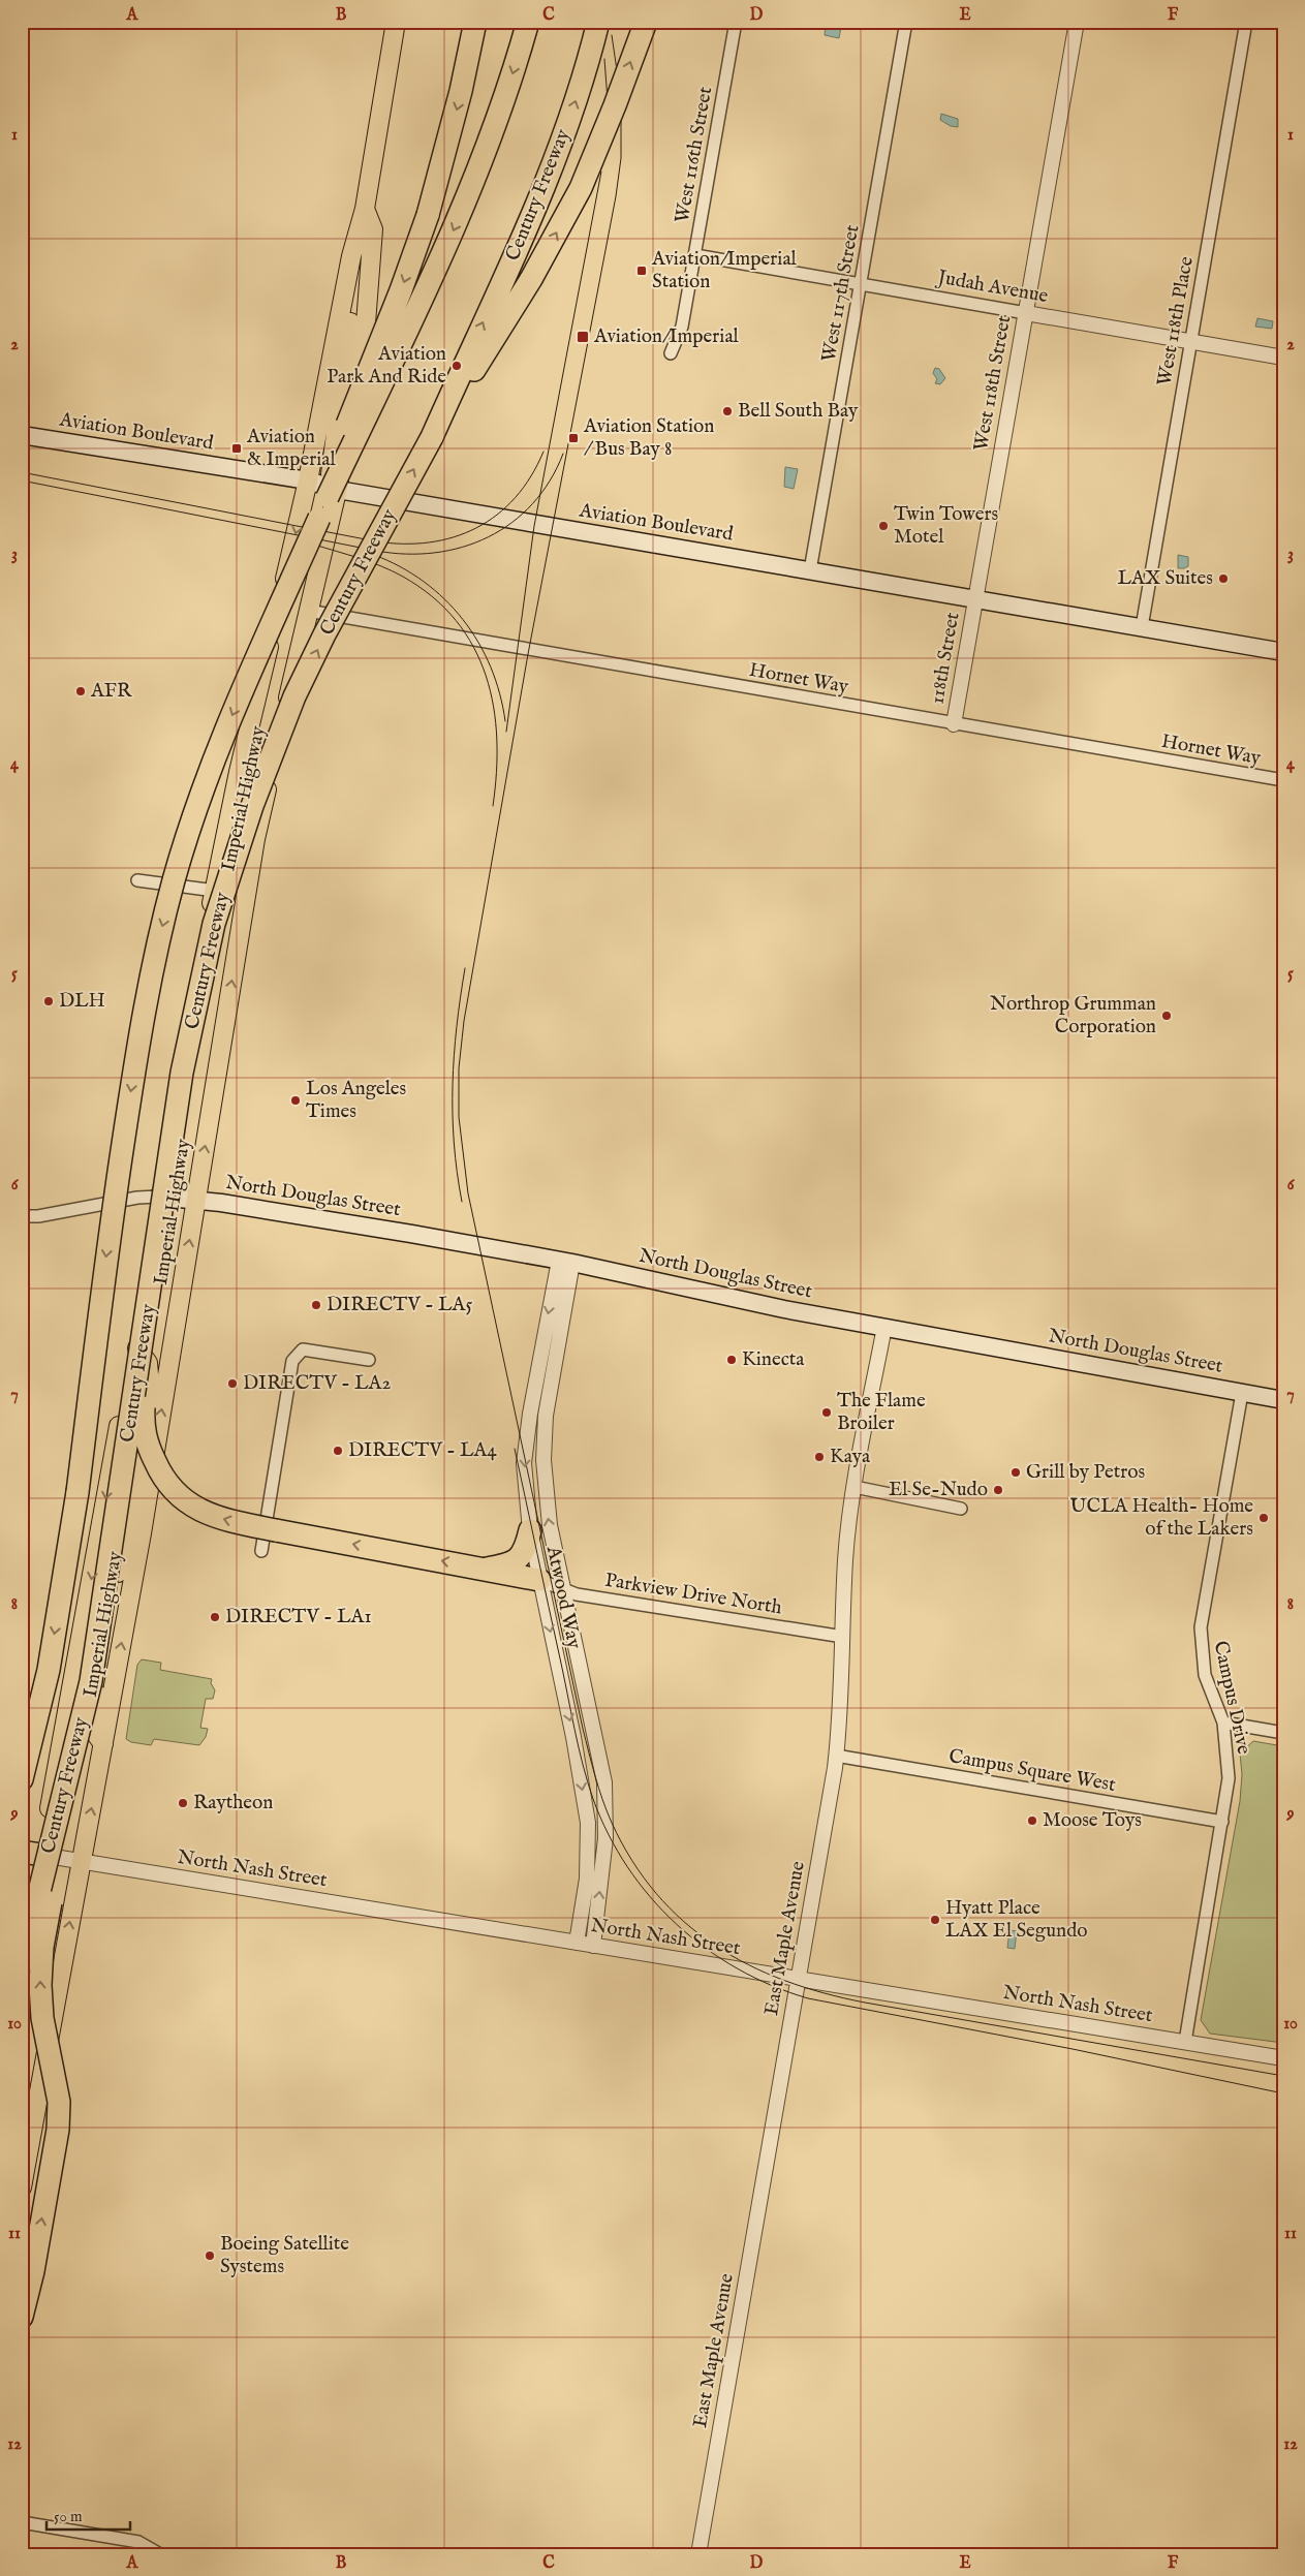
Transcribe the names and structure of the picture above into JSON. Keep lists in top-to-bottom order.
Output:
{
  "streets": {
    "highway": ["Century Freeway"],
    "main road": ["Aviation Boulevard", "Imperial Highway", "North Douglas Street"],
    "street": [
      "West 116th Street",
      "Judah Avenue",
      "West 117th Street",
      "West 118th Place",
      "West 118th Street",
      "118th Street",
      "Hornet Way",
      "Parkview Drive North",
      "Atwood Way",
      "Campus Drive",
      "Campus Square West",
      "North Nash Street",
      "East Maple Avenue"
    ]
  },
  "crossings": [
    ["West 116th Street", "Judah Avenue"],
    ["Century Freeway", "Imperial Highway"],
    ["Judah Avenue", "West 117th Street"],
    ["Judah Avenue", "West 118th Place"],
    ["Judah Avenue", "West 118th Street"],
    ["West 117th Street", "Aviation Boulevard"],
    ["West 118th Place", "Aviation Boulevard"],
    ["West 118th Street", "Aviation Boulevard"],
    ["West 118th Street", "118th Street"],
    ["Aviation Boulevard", "118th Street"],
    ["Aviation Boulevard", "Imperial Highway"],
    ["118th Street", "Hornet Way"],
    ["Hornet Way", "Imperial Highway"],
    ["Imperial Highway", "North Douglas Street"],
    ["Imperial Highway", "North Nash Street"],
    ["North Douglas Street", "Atwood Way"],
    ["North Douglas Street", "Campus Drive"],
    ["North Douglas Street", "East Maple Avenue"],
    ["Parkview Drive North", "Atwood Way"],
    ["Parkview Drive North", "East Maple Avenue"],
    ["Atwood Way", "North Nash Street"],
    ["Campus Drive", "Campus Square West"],
    ["Campus Drive", "North Nash Street"],
    ["Campus Square West", "East Maple Avenue"],
    ["North Nash Street", "East Maple Avenue"]
  ],
  "places": {
    "transit": [
      "Aviation/Imperial Station",
      "Aviation/Imperial",
      "Aviation Station / Bus Bay 8",
      "Aviation & Imperial"
    ],
    "other": [
      "Aviation Park And Ride",
      "Bell South Bay",
      "Twin Towers Motel",
      "LAX Suites",
      "AFR",
      "DLH",
      "Northrop Grumman Corporation",
      "Los Angeles Times",
      "DIRECTV - LA5",
      "Kinecta",
      "DIRECTV - LA2",
      "The Flame Broiler",
      "DIRECTV - LA4",
      "Kaya",
      "Grill by Petros",
      "El Se-Nudo",
      "UCLA Health- Home of the Lakers",
      "DIRECTV - LA1",
      "Raytheon",
      "Moose Toys",
      "Hyatt Place LAX El Segundo",
      "Boeing Satellite Systems"
    ]
  },
  "scale_bar": "50 m",
  "grid": {
    "columns": [
      "A",
      "B",
      "C",
      "D",
      "E",
      "F"
    ],
    "rows": [
      "1",
      "2",
      "3",
      "4",
      "5",
      "6",
      "7",
      "8",
      "9",
      "10",
      "11",
      "12"
    ]
  }
}
